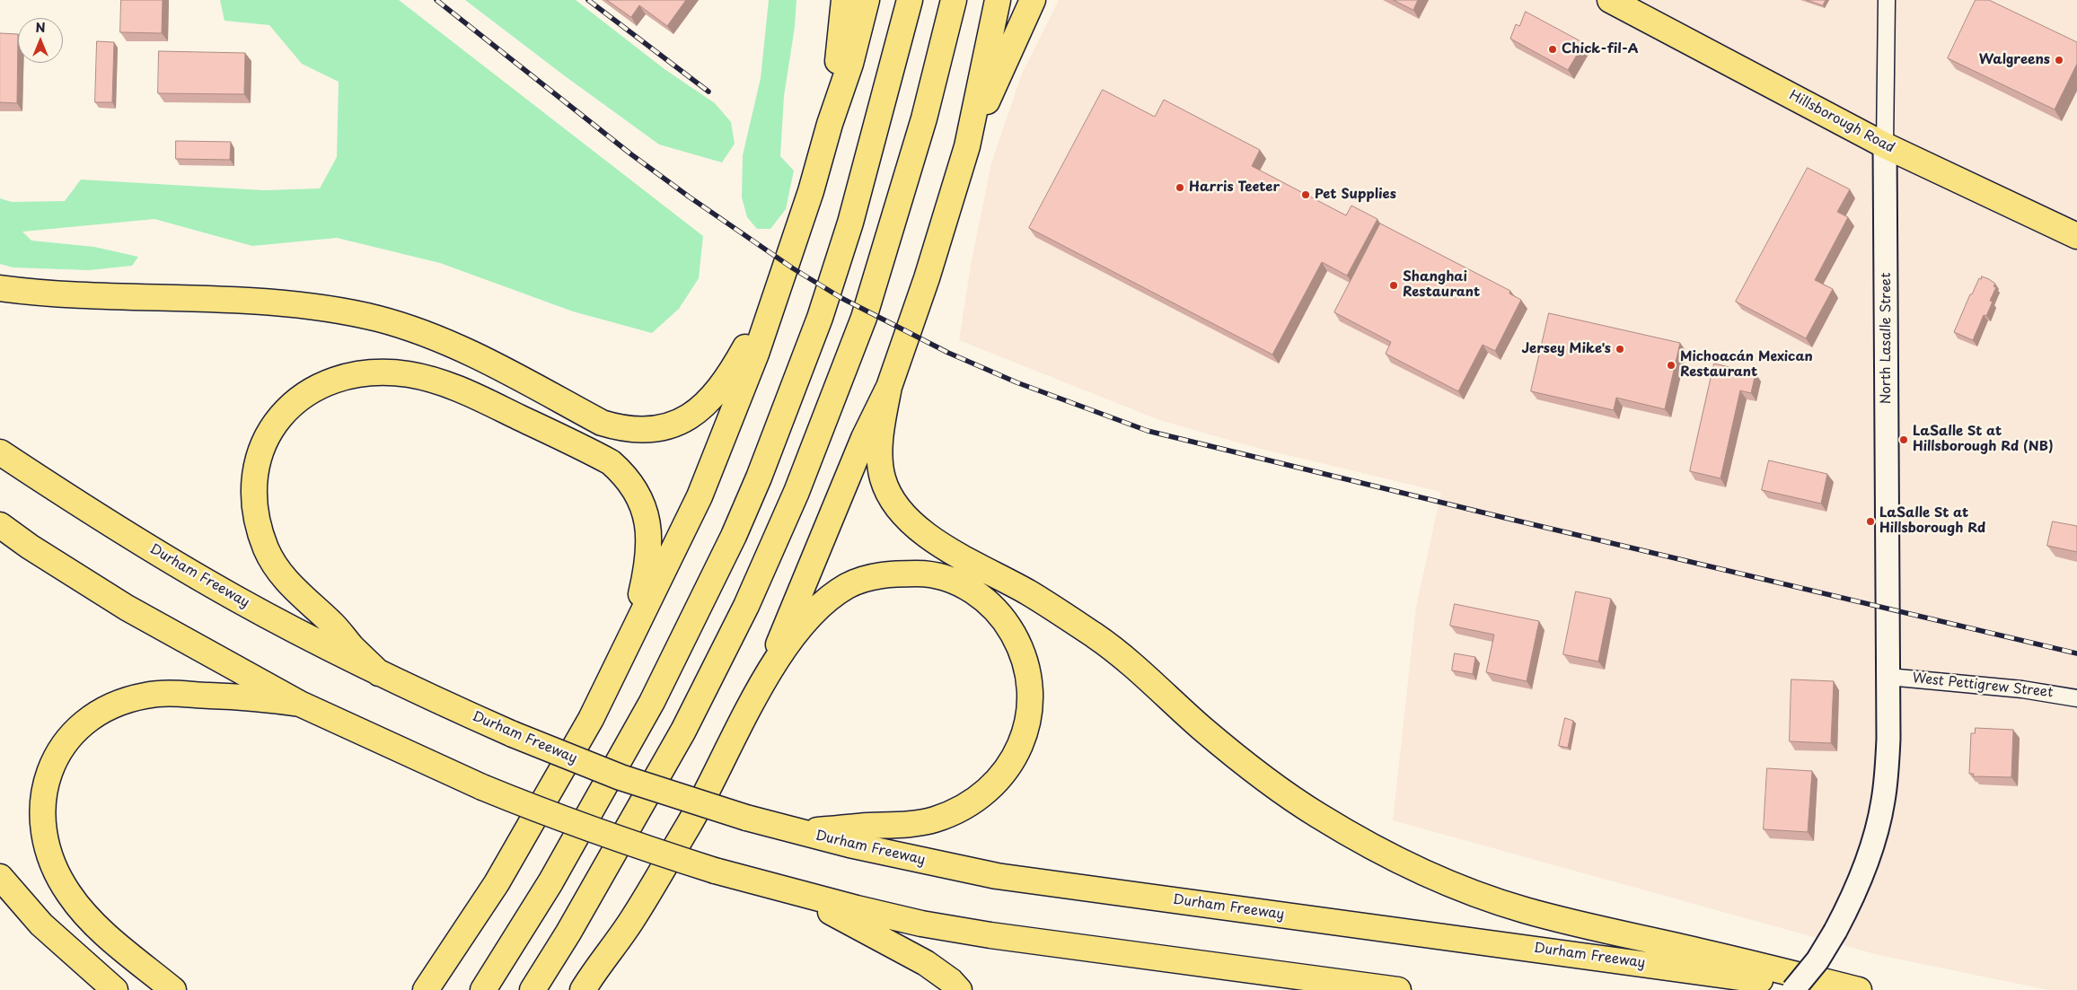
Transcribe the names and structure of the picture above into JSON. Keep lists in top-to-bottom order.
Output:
{
  "streets": {
    "main road": ["Hillsborough Road", "Durham Freeway"],
    "street": ["North Lasalle Street", "West Pettigrew Street"]
  },
  "crossings": [
    ["Hillsborough Road", "North Lasalle Street"],
    ["North Lasalle Street", "West Pettigrew Street"]
  ],
  "places": [
    "Chick-fil-A",
    "Walgreens",
    "Harris Teeter",
    "Pet Supplies",
    "Shanghai Restaurant",
    "Jersey Mike's",
    "Michoacán Mexican Restaurant",
    "LaSalle St at Hillsborough Rd (NB)",
    "LaSalle St at Hillsborough Rd"
  ],
  "north": "top"
}
